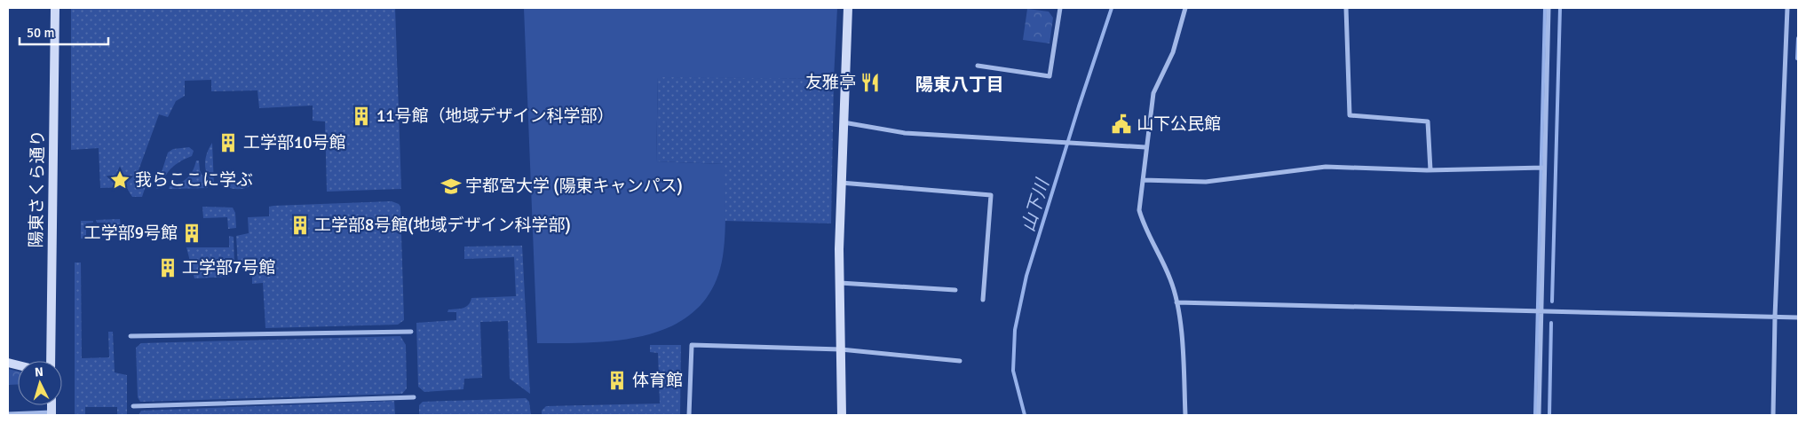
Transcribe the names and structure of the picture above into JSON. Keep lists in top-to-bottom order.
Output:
{
  "streets": {
    "street": ["陽東さくら通り"]
  },
  "districts": ["陽東八丁目"],
  "water": ["山下川"],
  "places": {
    "restaurant": ["友雅亭"],
    "building": [
      "11号館（地域デザイン科学部）",
      "工学部10号館",
      "工学部8号館(地域デザイン科学部)",
      "工学部9号館",
      "工学部7号館",
      "体育館"
    ],
    "public building": ["山下公民館"],
    "place": ["我らここに学ぶ"],
    "school or university": ["宇都宮大学 (陽東キャンパス)"]
  },
  "scale_bar": "50 m",
  "north": "top"
}
